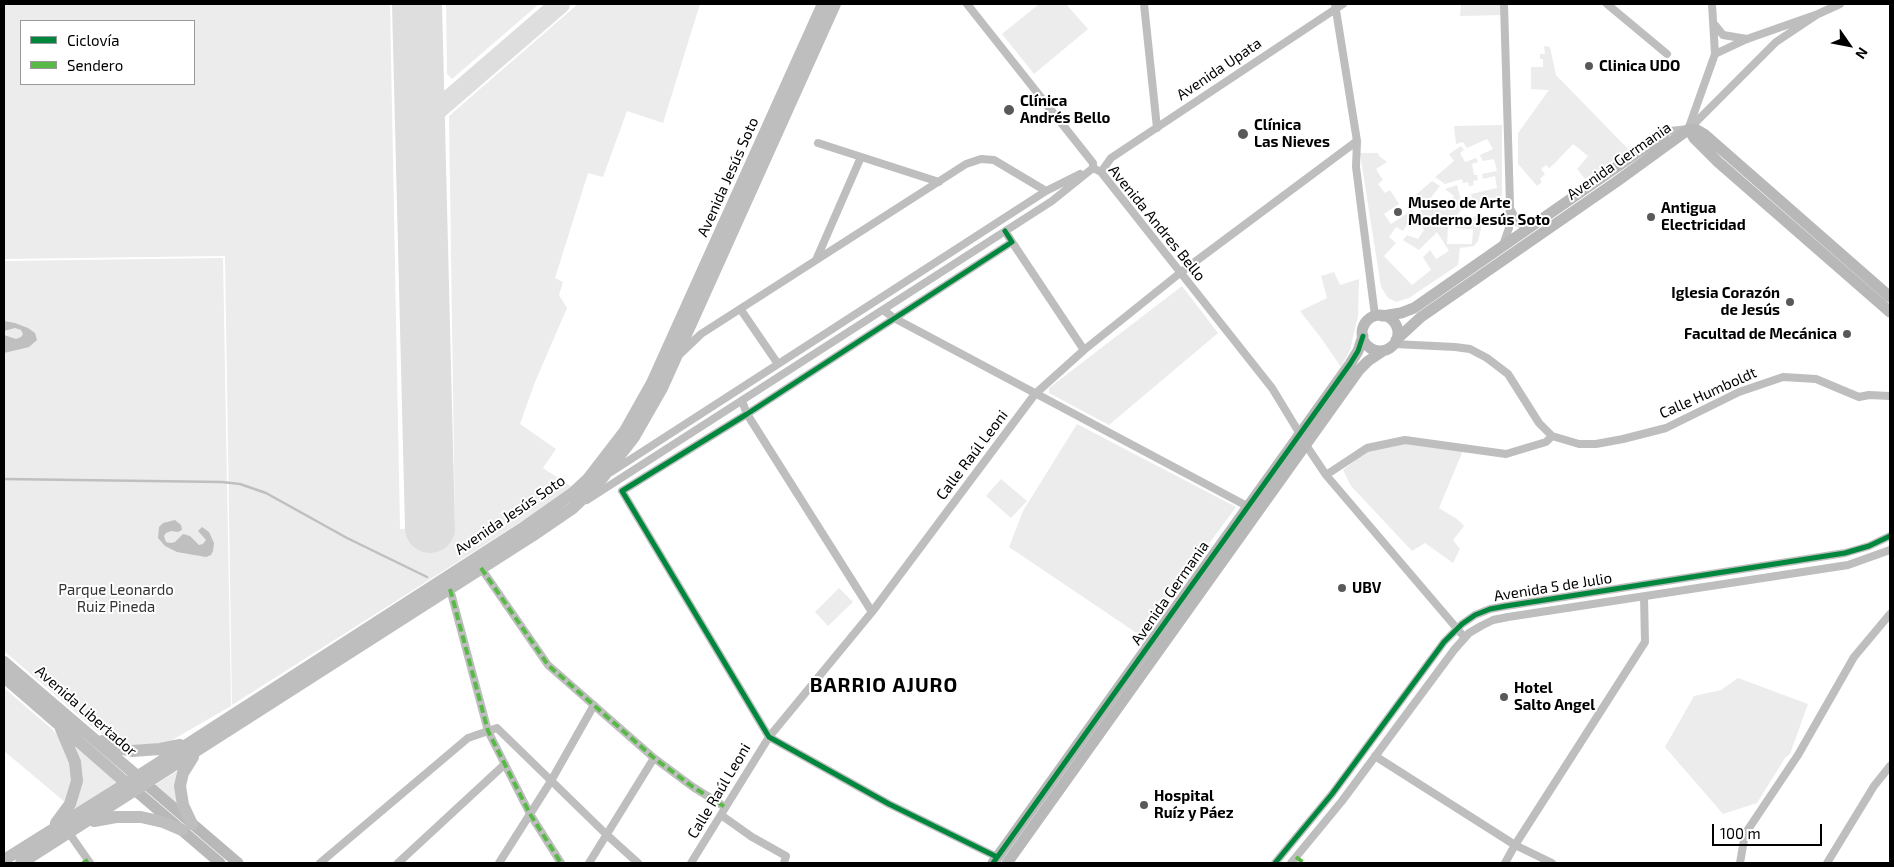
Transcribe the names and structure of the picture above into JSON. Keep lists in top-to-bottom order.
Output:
{
  "streets": {
    "main road": ["Avenida Jesús Soto", "Avenida Libertador"],
    "street": [
      "Avenida Upata",
      "Avenida Germania",
      "Avenida Andres Bello",
      "Calle Humboldt",
      "Calle Raúl Leoni",
      "Avenida 5 de Julio"
    ]
  },
  "crossings": [
    ["Avenida Upata", "Avenida Andres Bello"],
    ["Avenida Germania", "Avenida Andres Bello"],
    ["Avenida Jesús Soto", "Avenida Libertador"],
    ["Avenida Andres Bello", "Calle Raúl Leoni"],
    ["Avenida Andres Bello", "Avenida 5 de Julio"]
  ],
  "districts": ["BARRIO AJURO"],
  "parks": ["Parque Leonardo Ruiz Pineda"],
  "places": [
    "Clinica UDO",
    "Clínica Andrés Bello",
    "Clínica Las Nieves",
    "Museo de Arte Moderno Jesús Soto",
    "Antigua Electricidad",
    "Iglesia Corazón de Jesús",
    "Facultad de Mecánica",
    "UBV",
    "Hotel Salto Angel",
    "Hospital Ruíz y Páez"
  ],
  "legend": ["Ciclovía", "Sendero"],
  "scale_bar": "100 m",
  "north": "bottom right"
}
